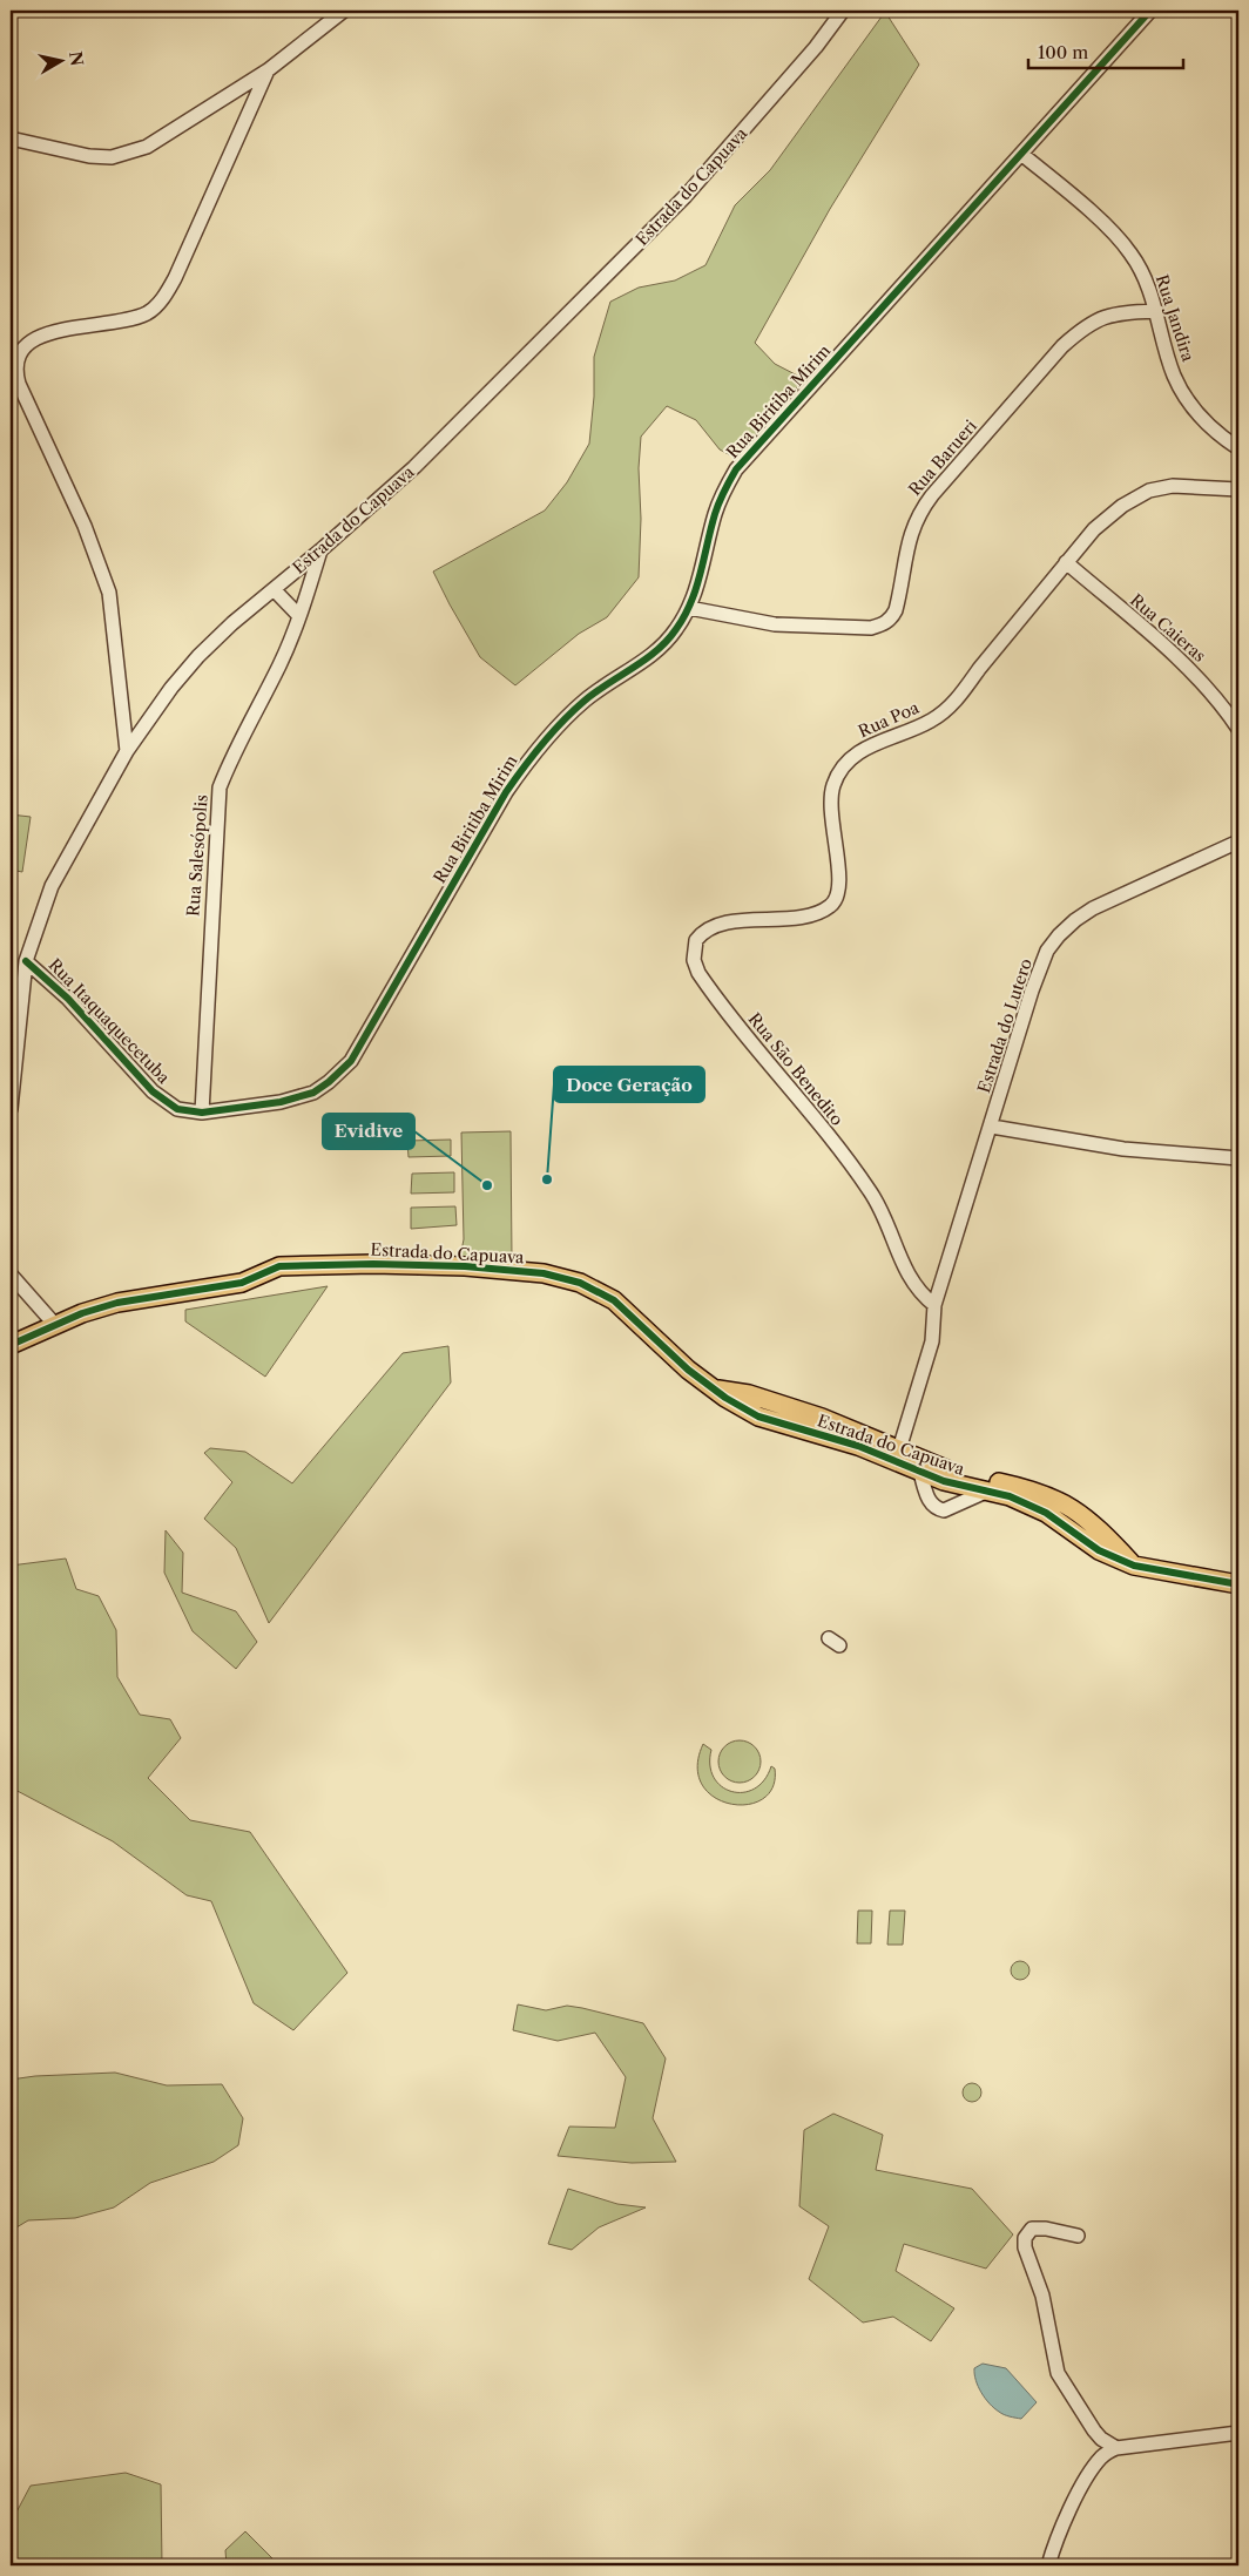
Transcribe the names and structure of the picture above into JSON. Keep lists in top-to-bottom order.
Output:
{
  "streets": {
    "main road": ["Estrada do Capuava"],
    "street": [
      "Rua Jandira",
      "Rua Biritiba Mirim",
      "Rua Barueri",
      "Rua Caieras",
      "Rua Poa",
      "Rua Salesópolis",
      "Rua Itaquaquecetuba",
      "Estrada do Lutero",
      "Rua São Benedito"
    ]
  },
  "crossings": [
    ["Estrada do Capuava", "Rua Salesópolis"],
    ["Estrada do Capuava", "Rua Itaquaquecetuba"],
    ["Estrada do Capuava", "Estrada do Lutero"],
    ["Rua Jandira", "Rua Biritiba Mirim"],
    ["Rua Jandira", "Rua Barueri"],
    ["Rua Biritiba Mirim", "Rua Barueri"],
    ["Rua Biritiba Mirim", "Rua Salesópolis"],
    ["Rua Biritiba Mirim", "Rua Itaquaquecetuba"],
    ["Rua Caieras", "Rua Poa"],
    ["Rua Poa", "Rua São Benedito"],
    ["Rua Salesópolis", "Rua Itaquaquecetuba"],
    ["Estrada do Lutero", "Rua São Benedito"]
  ],
  "places": ["Doce Geração", "Evidive"],
  "scale_bar": "100 m",
  "north": "right"
}
